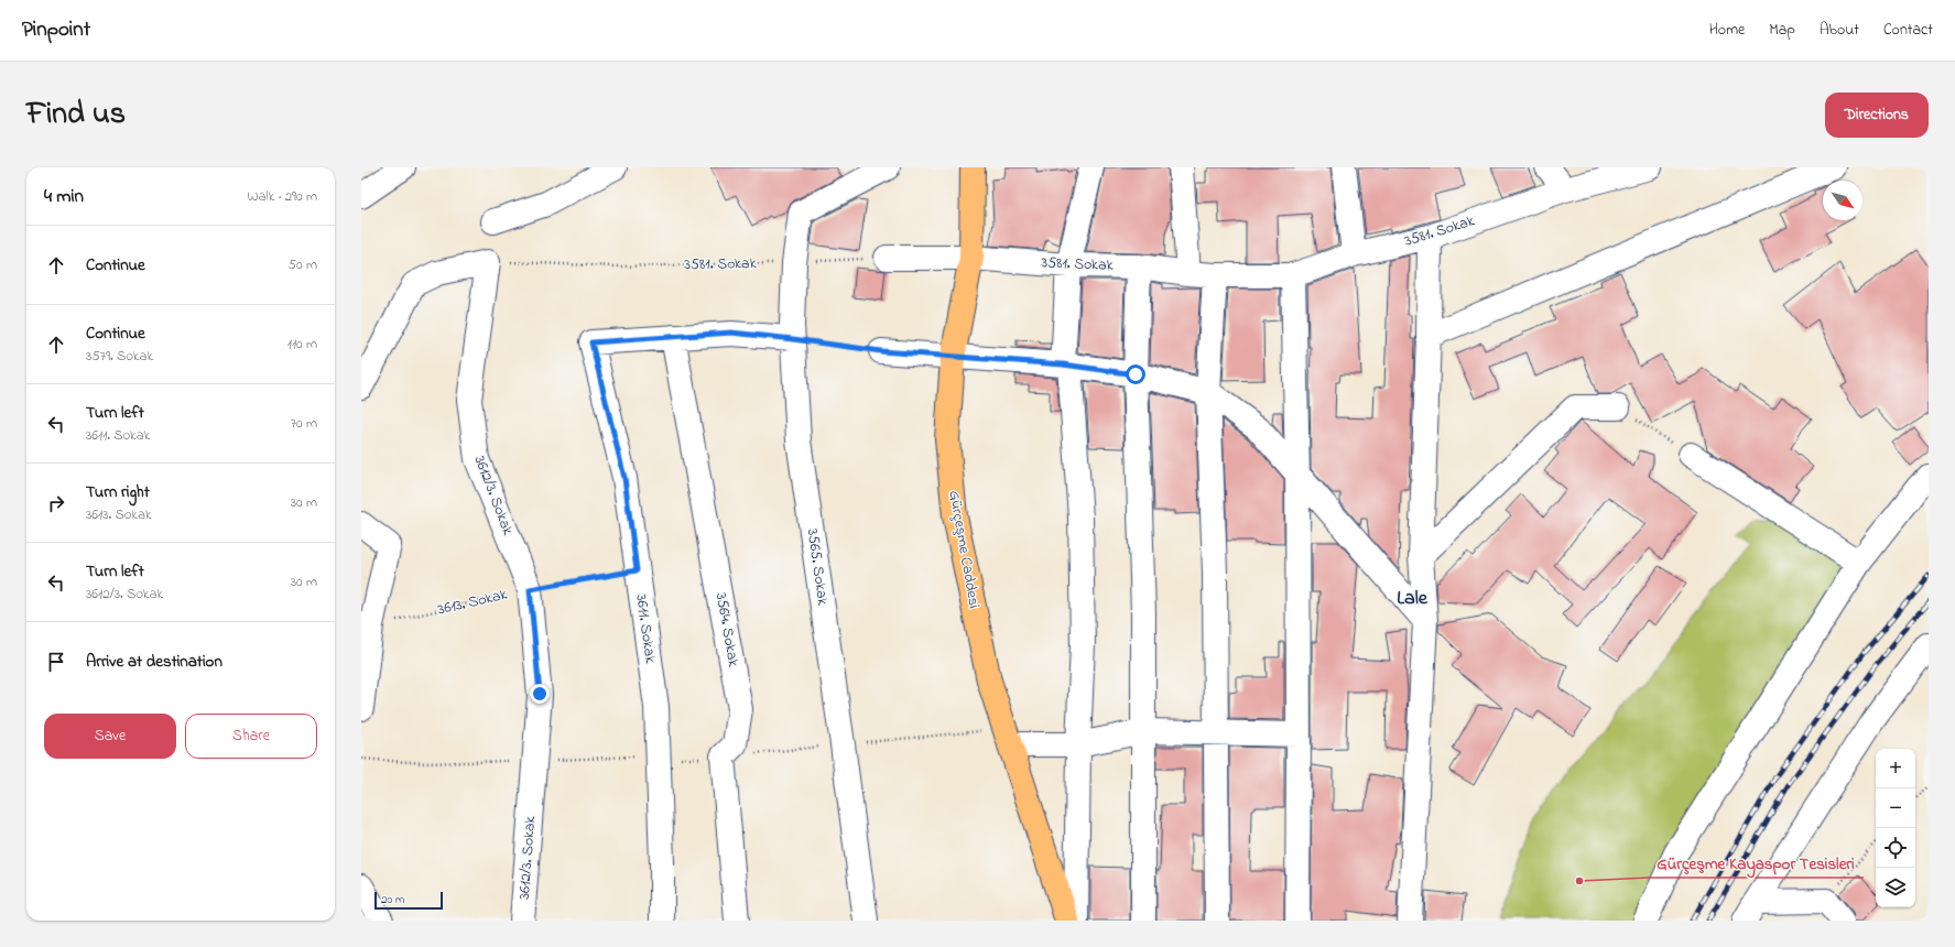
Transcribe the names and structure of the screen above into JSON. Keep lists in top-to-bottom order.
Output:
{
  "streets": {
    "main road": ["Gürçeşme Caddesi"],
    "street": [
      "3581. Sokak",
      "3612/3. Sokak",
      "3565. Sokak",
      "3611. Sokak",
      "3564. Sokak"
    ],
    "path": ["3613. Sokak"]
  },
  "crossings": [
    ["3581. Sokak", "3612/3. Sokak"],
    ["3581. Sokak", "Gürçeşme Caddesi"],
    ["3581. Sokak", "3565. Sokak"],
    ["3612/3. Sokak", "3613. Sokak"],
    ["3613. Sokak", "3611. Sokak"],
    ["3611. Sokak", "3564. Sokak"]
  ],
  "districts": ["Lale"],
  "places": ["Gürçeşme Kayaspor Tesisleri"],
  "scale_bar": "20 m",
  "north": "bottom right",
  "page": {
    "header": "Pinpoint",
    "nav": [
      "Home",
      "Map",
      "About",
      "Contact"
    ],
    "title": "Find us",
    "buttons": [
      "Directions",
      ["Save", "Share"]
    ],
    "heading": ["4 min", "Walk · 290 m"],
    "list": [
      ["Continue", "50 m"],
      ["Continue", "3579. Sokak", "110 m"],
      ["Turn left", "3611. Sokak", "70 m"],
      ["Turn right", "3613. Sokak", "30 m"],
      ["Turn left", "3612/3. Sokak", "30 m"],
      "Arrive at destination"
    ],
    "map_buttons": ["+", "−"],
    "scale": "20 m"
  }
}
